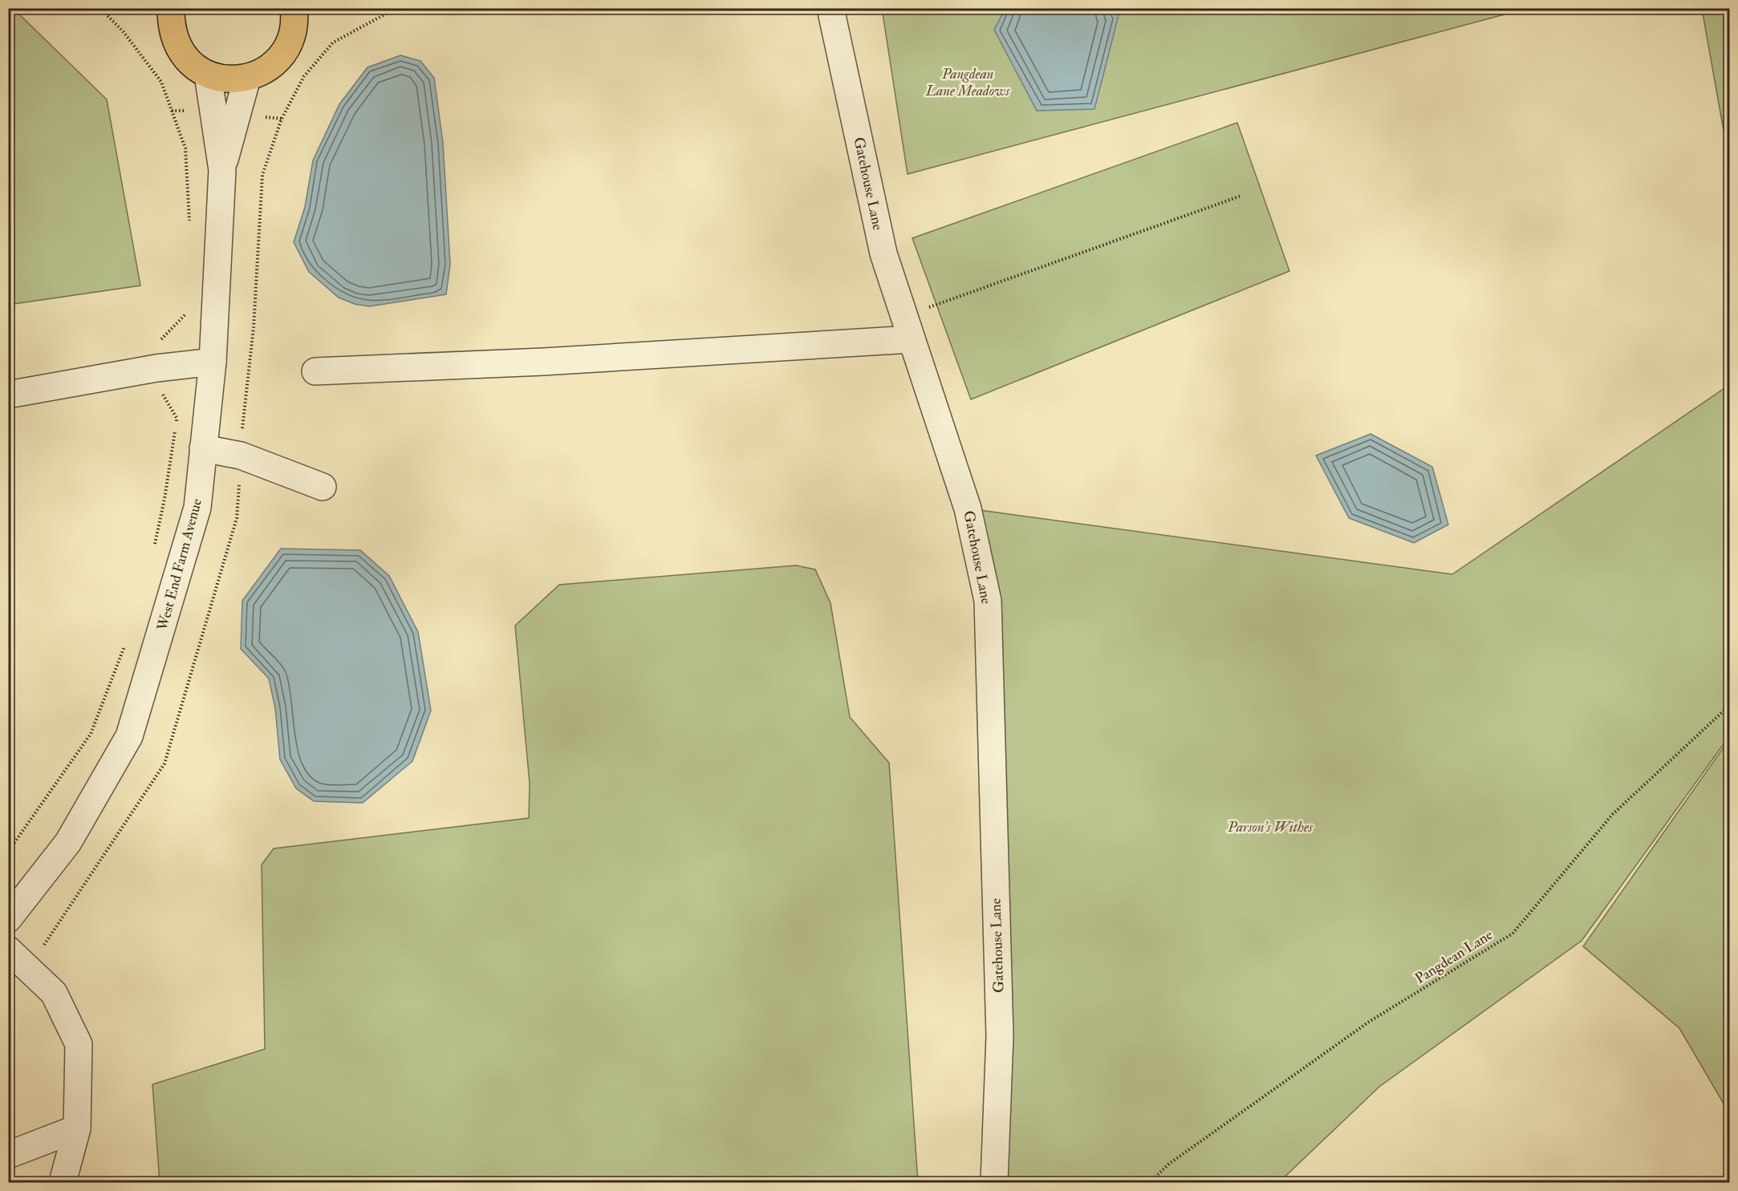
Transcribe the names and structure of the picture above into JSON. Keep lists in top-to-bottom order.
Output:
{
  "streets": {
    "street": ["Gatehouse Lane", "West End Farm Avenue"],
    "path": ["Pangdean Lane"]
  },
  "parks": ["Pangdean Lane Meadows", "Parson's Withes"]
}
